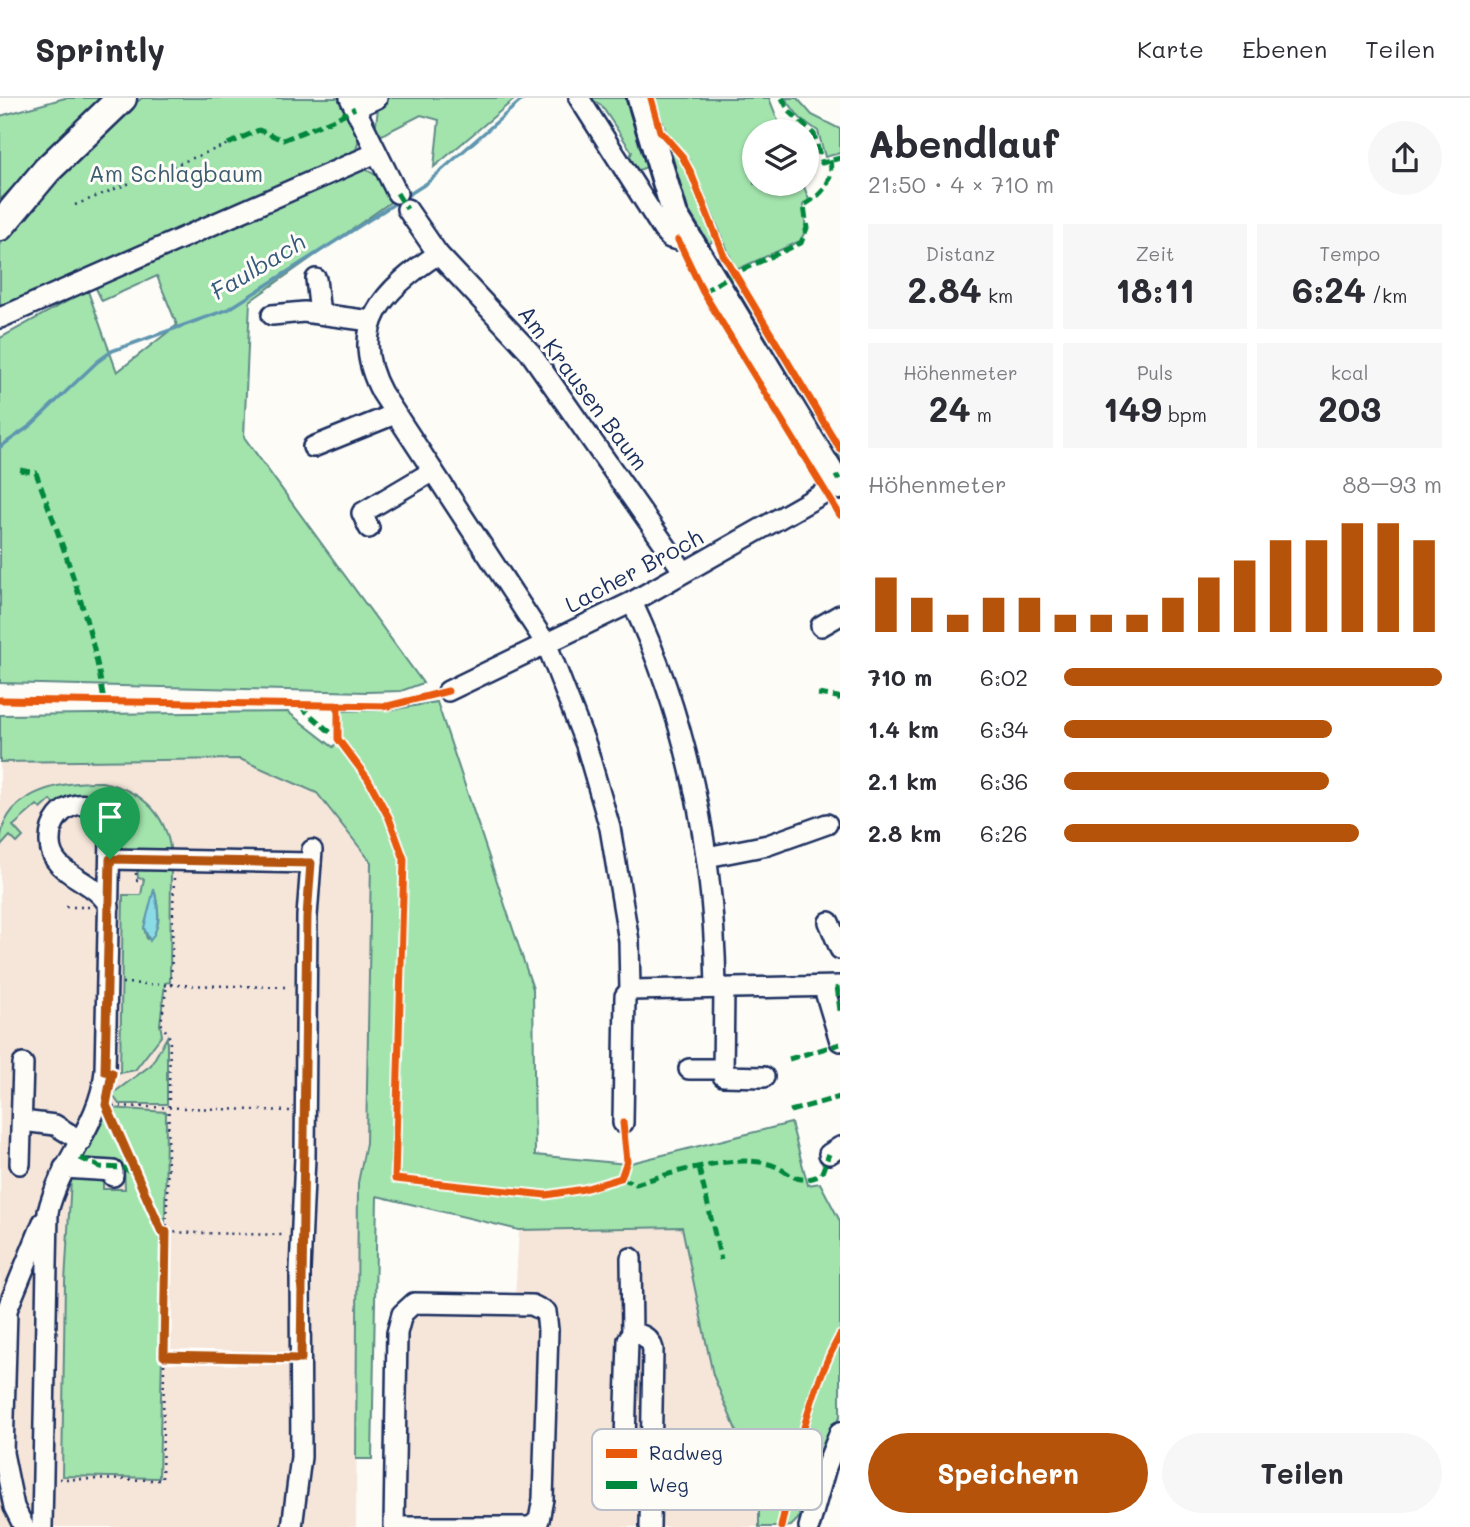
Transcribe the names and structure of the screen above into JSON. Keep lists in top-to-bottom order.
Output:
{
  "streets": {
    "street": ["Am Krausen Baum", "Lacher Broch"]
  },
  "crossings": [
    ["Am Krausen Baum", "Lacher Broch"]
  ],
  "water": ["Faulbach"],
  "parks": ["Am Schlagbaum"],
  "legend": ["Radweg", "Weg"],
  "page": {
    "header": "Sprintly",
    "nav": ["Karte", "Ebenen", "Teilen"],
    "heading": ["Abendlauf", "21:50 · 4 × 710 m"],
    "stats": [
      ["Distanz", "2.84 km"],
      ["Zeit", "18:11"],
      ["Tempo", "6:24 /km"],
      ["Höhenmeter", "24 m"],
      ["Puls", "149 bpm"],
      ["kcal", "203"]
    ],
    "chart": ["Höhenmeter", "88–93 m"],
    "list": [
      {
        "name": "710 m",
        "note": "6:02"
      },
      {
        "name": "1.4 km",
        "note": "6:34"
      },
      {
        "name": "2.1 km",
        "note": "6:36"
      },
      {
        "name": "2.8 km",
        "note": "6:26"
      }
    ],
    "buttons": ["Speichern", "Teilen"]
  }
}
